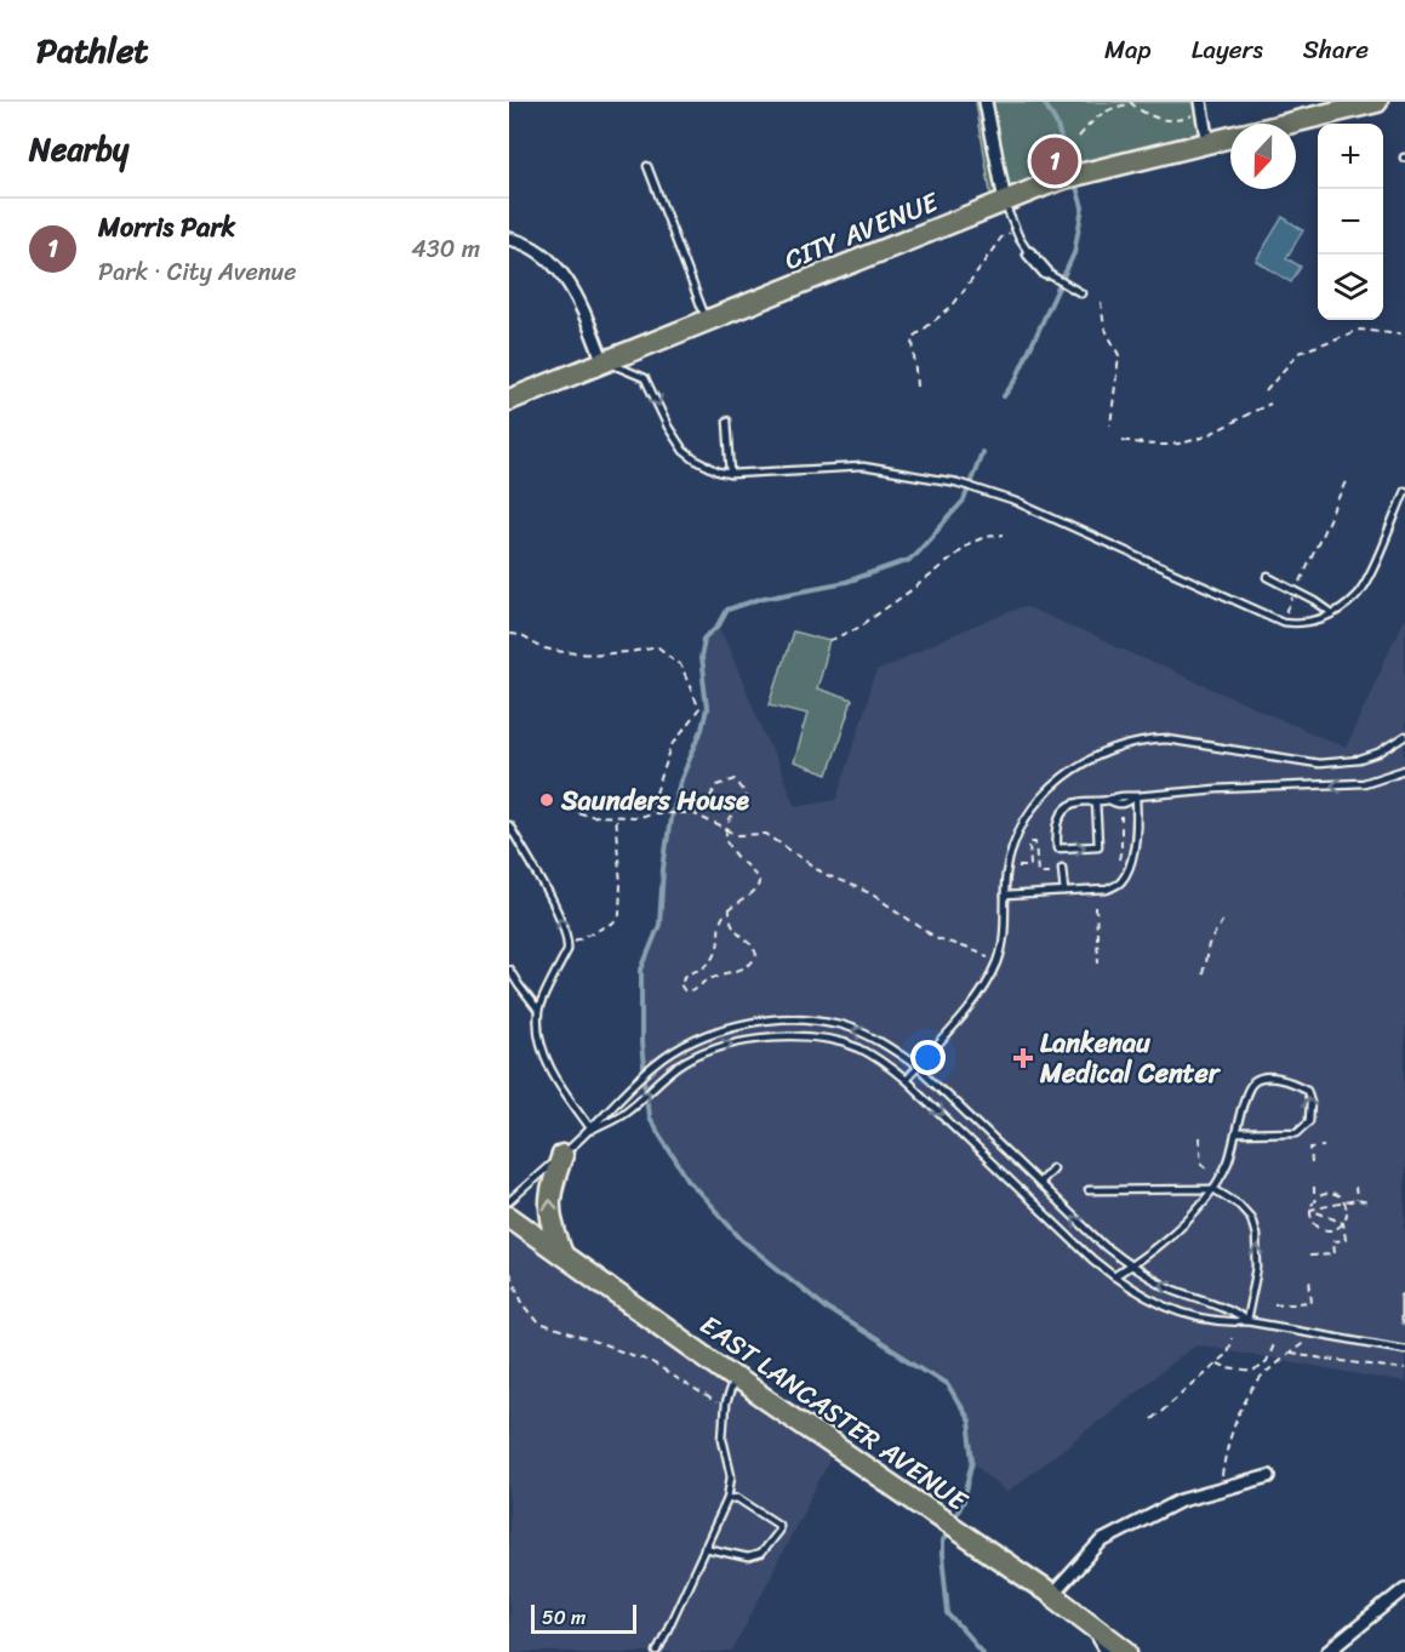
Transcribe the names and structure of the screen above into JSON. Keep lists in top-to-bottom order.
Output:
{
  "streets": {
    "highway": ["CITY AVENUE", "EAST LANCASTER AVENUE"]
  },
  "places": {
    "other": ["Saunders House"],
    "health": ["Lankenau Medical Center"]
  },
  "scale_bar": "50 m",
  "north": "bottom",
  "page": {
    "header": "Pathlet",
    "nav": ["Map", "Layers", "Share"],
    "heading": "Nearby",
    "map_buttons": ["+", "−"],
    "pins": "1",
    "list": [
      {
        "mark": "1",
        "name": "Morris Park",
        "note": "Park · City Avenue",
        "value": "430 m"
      }
    ],
    "scale": "50 m"
  }
}
